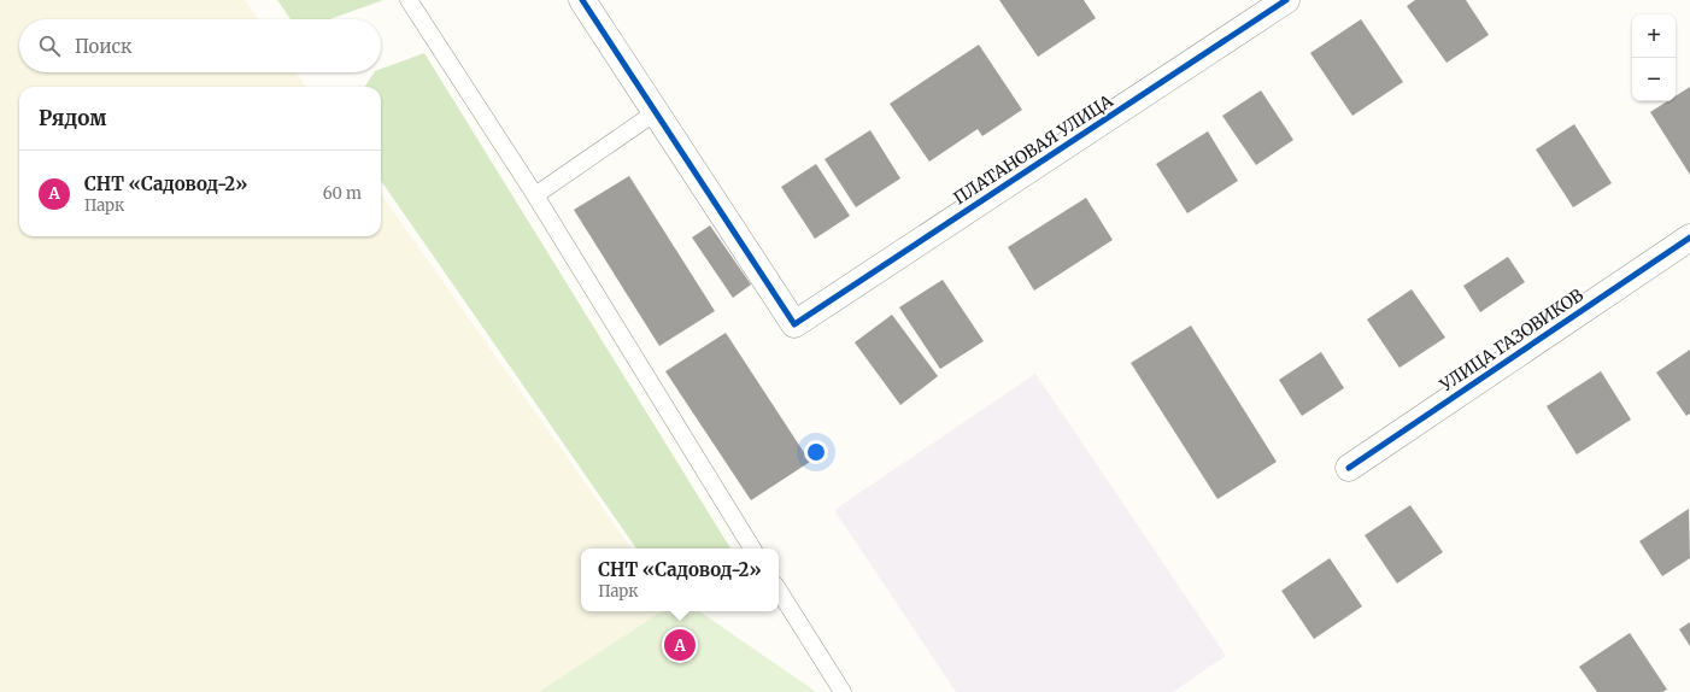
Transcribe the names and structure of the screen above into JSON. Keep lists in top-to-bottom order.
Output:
{
  "streets": {
    "street": ["ПЛАТАНОВАЯ УЛИЦА", "УЛИЦА ГАЗОВИКОВ"]
  },
  "page": {
    "map_buttons": ["+", "−"],
    "search": "Поиск",
    "heading": "Рядом",
    "list": [
      {
        "mark": "A",
        "name": "СНТ «Садовод-2»",
        "note": "Парк",
        "value": "60 m"
      }
    ],
    "popup": ["СНТ «Садовод-2»", "Парк"],
    "pins": "A"
  }
}
